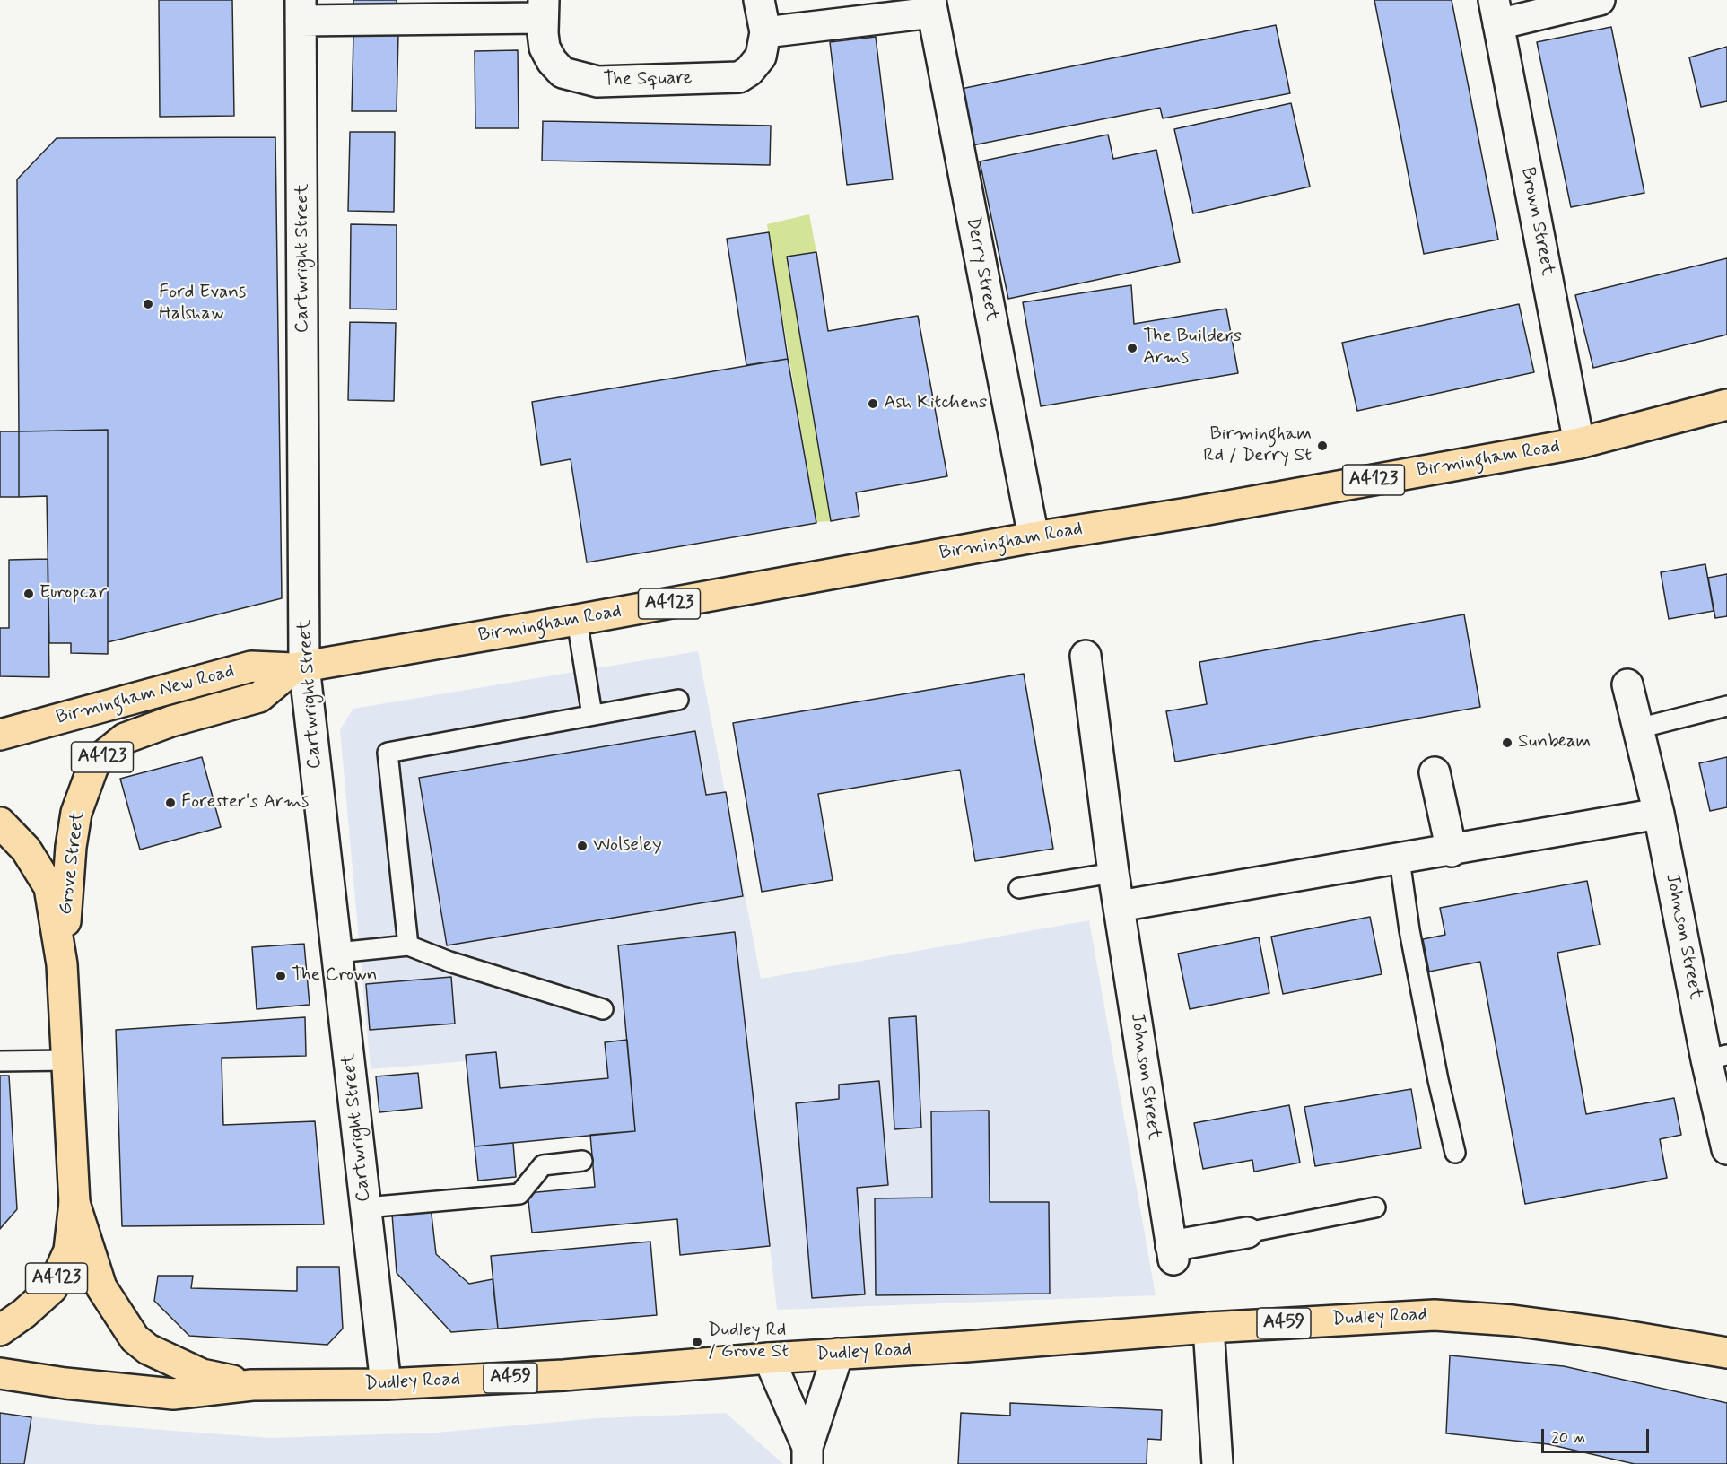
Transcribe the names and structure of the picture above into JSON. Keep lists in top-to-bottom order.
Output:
{
  "streets": {
    "main road": [
      "Birmingham Road",
      "A4123",
      "Birmingham New Road",
      "Grove Street",
      "Dudley Road",
      "A459"
    ],
    "street": [
      "The Square",
      "Brown Street",
      "Cartwright Street",
      "Derry Street",
      "Johnson Street"
    ]
  },
  "crossings": [
    ["The Square", "Cartwright Street"],
    ["Brown Street", "Birmingham Road"],
    ["Cartwright Street", "Birmingham Road"],
    ["Cartwright Street", "Birmingham New Road"],
    ["Cartwright Street", "Grove Street"],
    ["Cartwright Street", "Dudley Road"],
    ["Derry Street", "Birmingham Road"],
    ["Birmingham Road", "Birmingham New Road"],
    ["Birmingham Road", "Grove Street"],
    ["Birmingham New Road", "Grove Street"],
    ["Grove Street", "Dudley Road"]
  ],
  "places": [
    "Ford Evans Halshaw",
    "The Builders Arms",
    "Ash Kitchens",
    "Birmingham Rd / Derry St",
    "Europcar",
    "Sunbeam",
    "Forester's Arms",
    "Wolseley",
    "The Crown",
    "Dudley Rd / Grove St"
  ],
  "scale_bar": "20 m"
}
